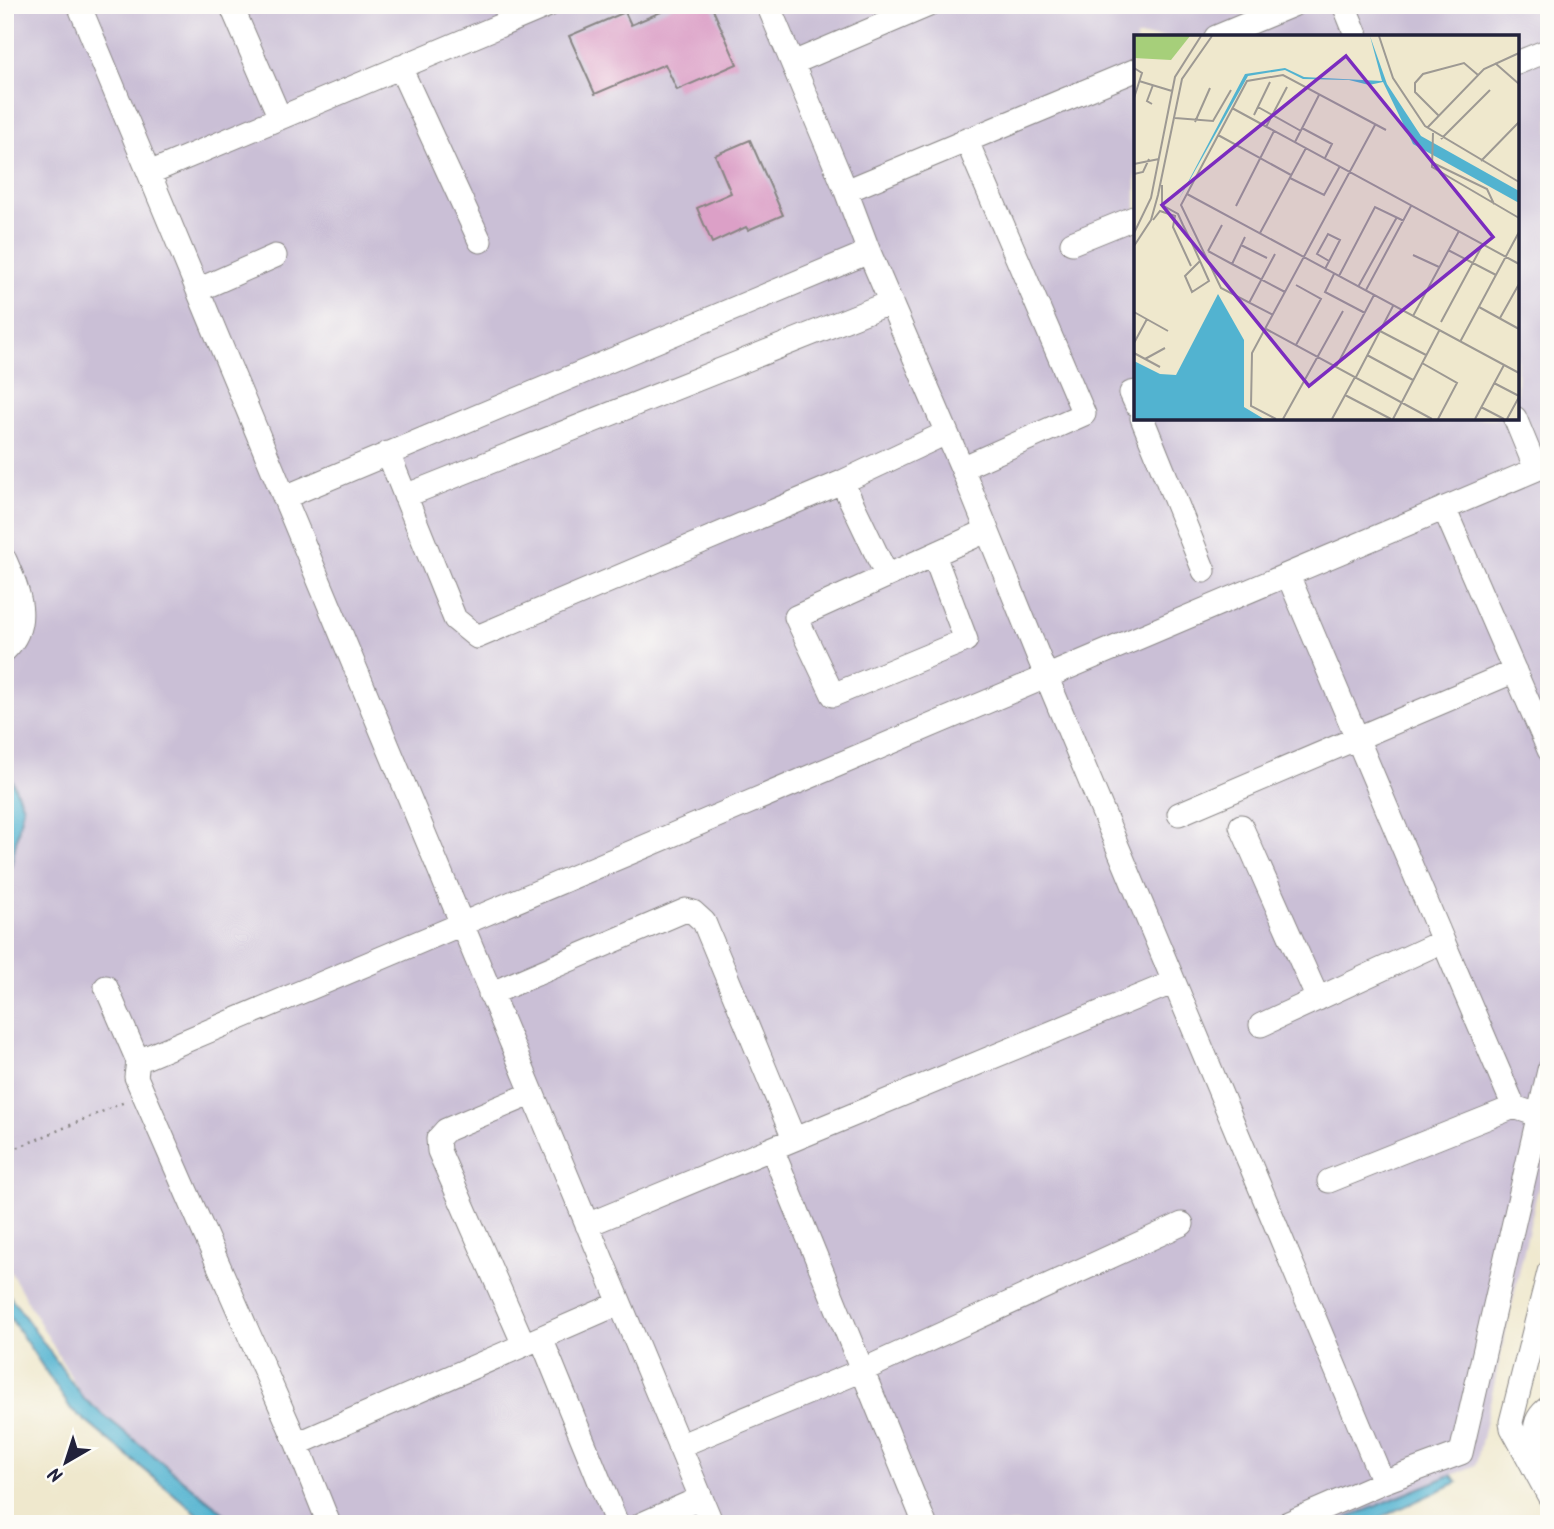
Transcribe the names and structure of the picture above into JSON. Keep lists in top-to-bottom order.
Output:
{
  "north": "bottom left"
}
